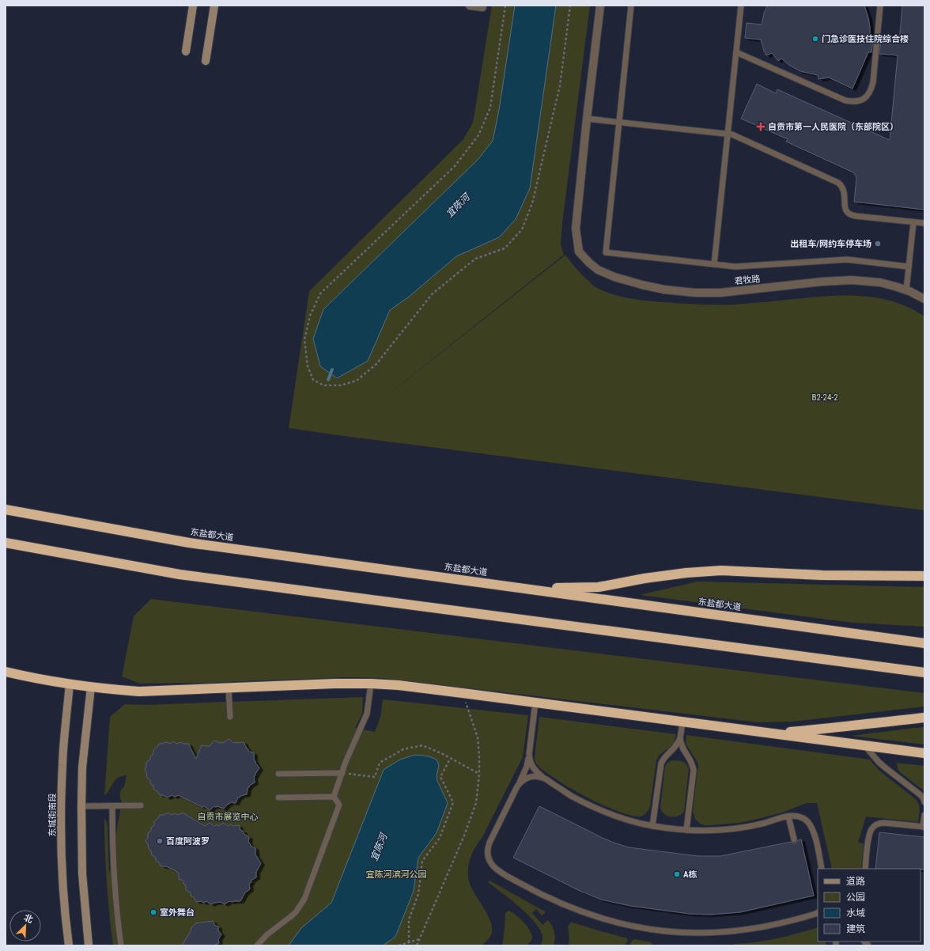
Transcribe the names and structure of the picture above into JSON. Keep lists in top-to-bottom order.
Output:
{
  "streets": {
    "highway": ["东盐都大道"],
    "main road": ["东城街南段"],
    "street": ["君牧路"]
  },
  "water": ["宜陈河"],
  "parks": ["B2-24-2", "自贡市展览中心", "宜陈河滨河公园"],
  "places": {
    "other": [
      "门急诊医技住院综合楼",
      "出租车/网约车停车场",
      "百度阿波罗",
      "A栋",
      "室外舞台"
    ],
    "health": ["自贡市第一人民医院（东部院区）"]
  },
  "legend": [
    "道路",
    "公园",
    "水域",
    "建筑"
  ],
  "north": "top right"
}
